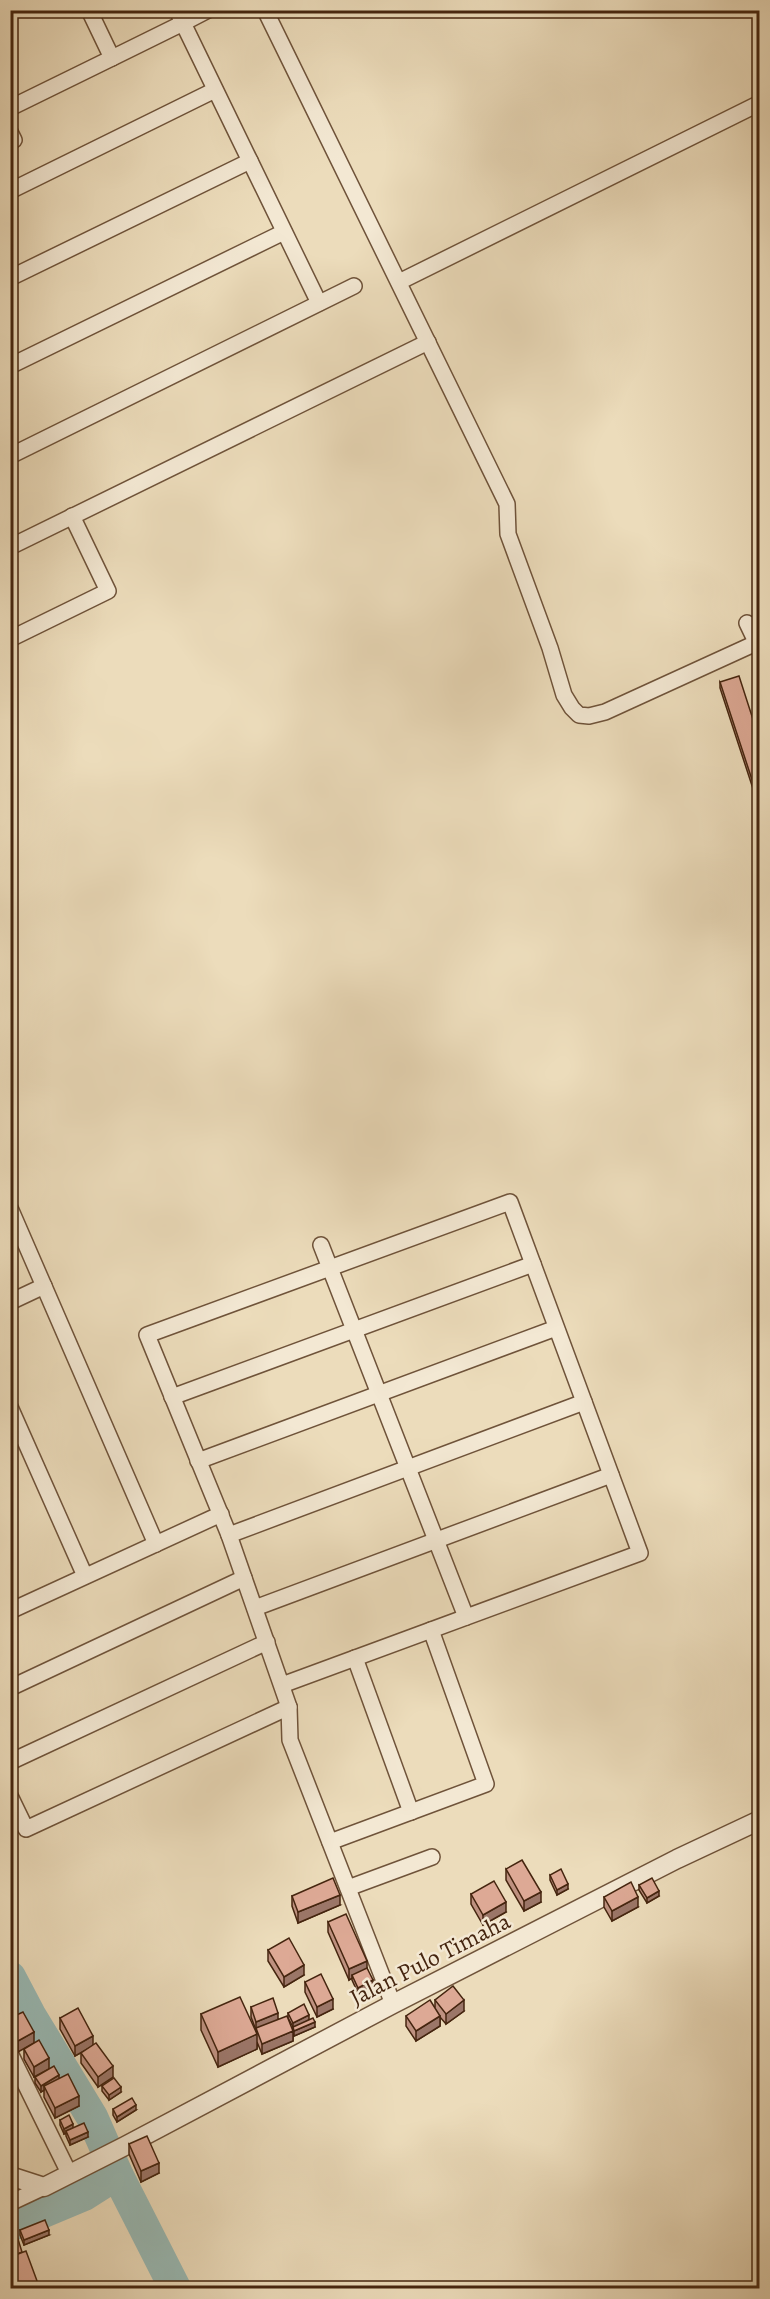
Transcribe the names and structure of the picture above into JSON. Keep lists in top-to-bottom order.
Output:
{
  "streets": {
    "street": ["Jalan Pulo Timaha"]
  }
}
